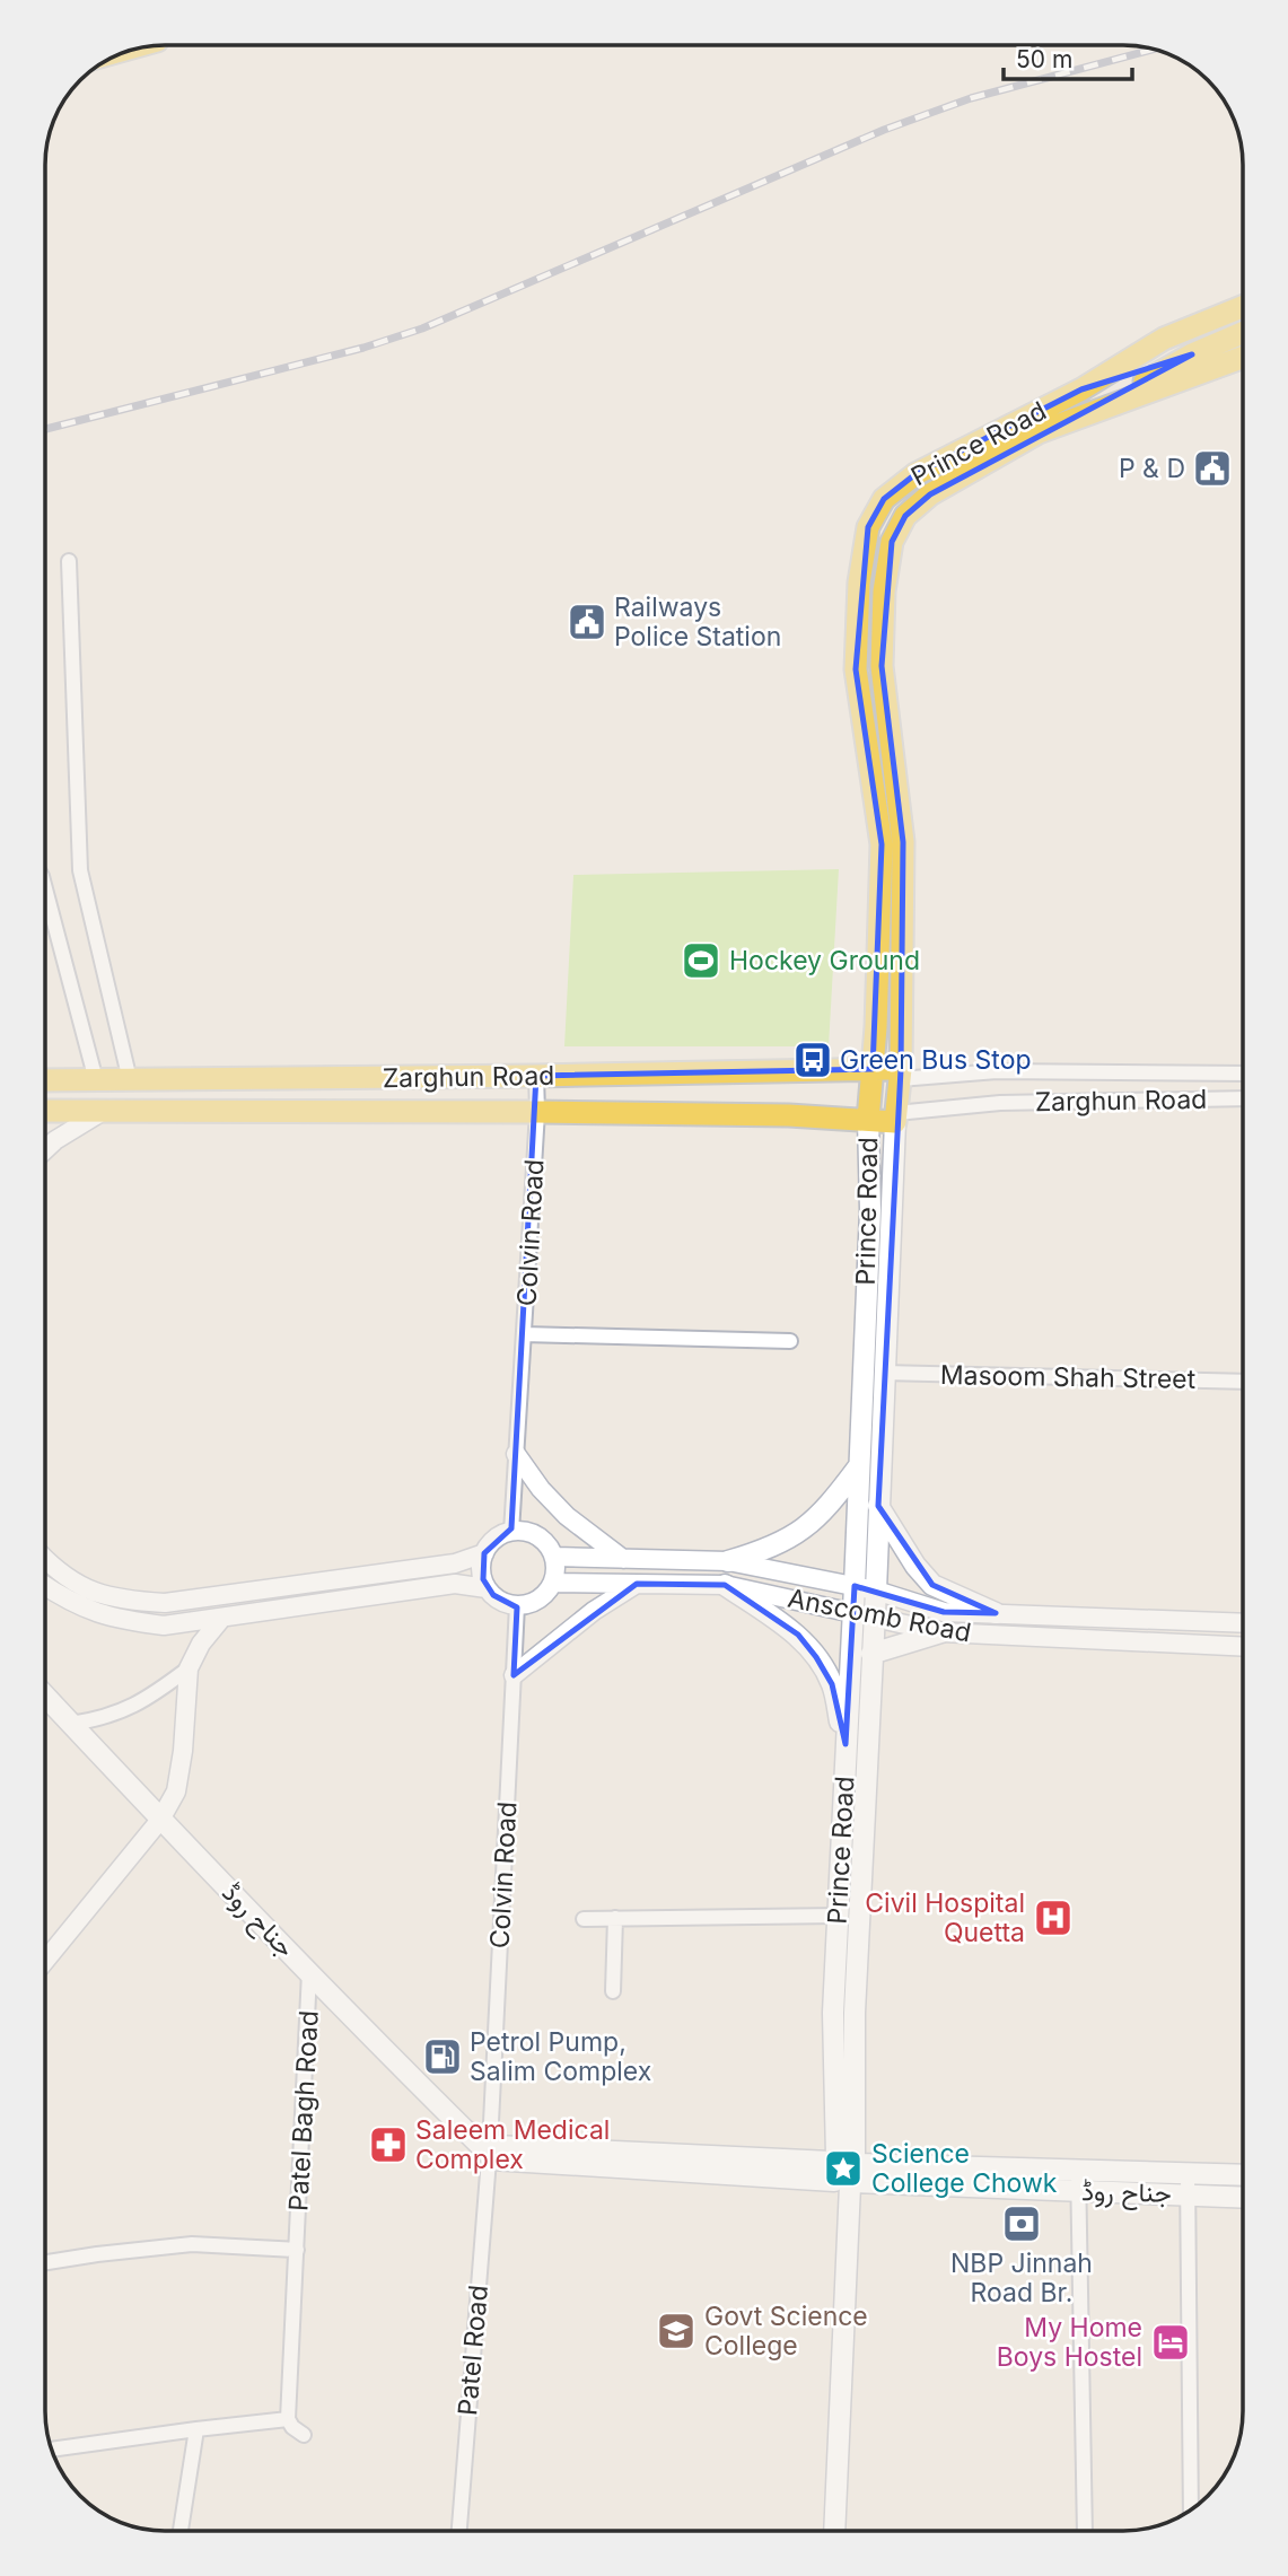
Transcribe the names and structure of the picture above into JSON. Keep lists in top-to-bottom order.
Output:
{
  "streets": {
    "main road": ["Prince Road", "Zarghun Road", "جناح روڈ"],
    "street": [
      "Colvin Road",
      "Masoom Shah Street",
      "Anscomb Road",
      "Patel Bagh Road",
      "Patel Road"
    ]
  },
  "crossings": [
    ["Prince Road", "Zarghun Road"],
    ["Prince Road", "Masoom Shah Street"],
    ["Prince Road", "Anscomb Road"],
    ["Prince Road", "جناح روڈ"],
    ["Zarghun Road", "Colvin Road"],
    ["Colvin Road", "Anscomb Road"],
    ["Colvin Road", "جناح روڈ"],
    ["Colvin Road", "Patel Road"],
    ["جناح روڈ", "Patel Bagh Road"],
    ["جناح روڈ", "Patel Road"]
  ],
  "places": {
    "public building": ["P & D", "Railways Police Station"],
    "sports": ["Hockey Ground"],
    "bus stop": ["Green Bus Stop"],
    "hospital": ["Civil Hospital Quetta"],
    "fuel station": ["Petrol Pump, Salim Complex"],
    "pharmacy": ["Saleem Medical Complex"],
    "place": ["Science College Chowk"],
    "bank": ["NBP Jinnah Road Br."],
    "school or university": ["Govt Science College"],
    "hotel": ["My Home Boys Hostel"]
  },
  "scale_bar": "50 m"
}
